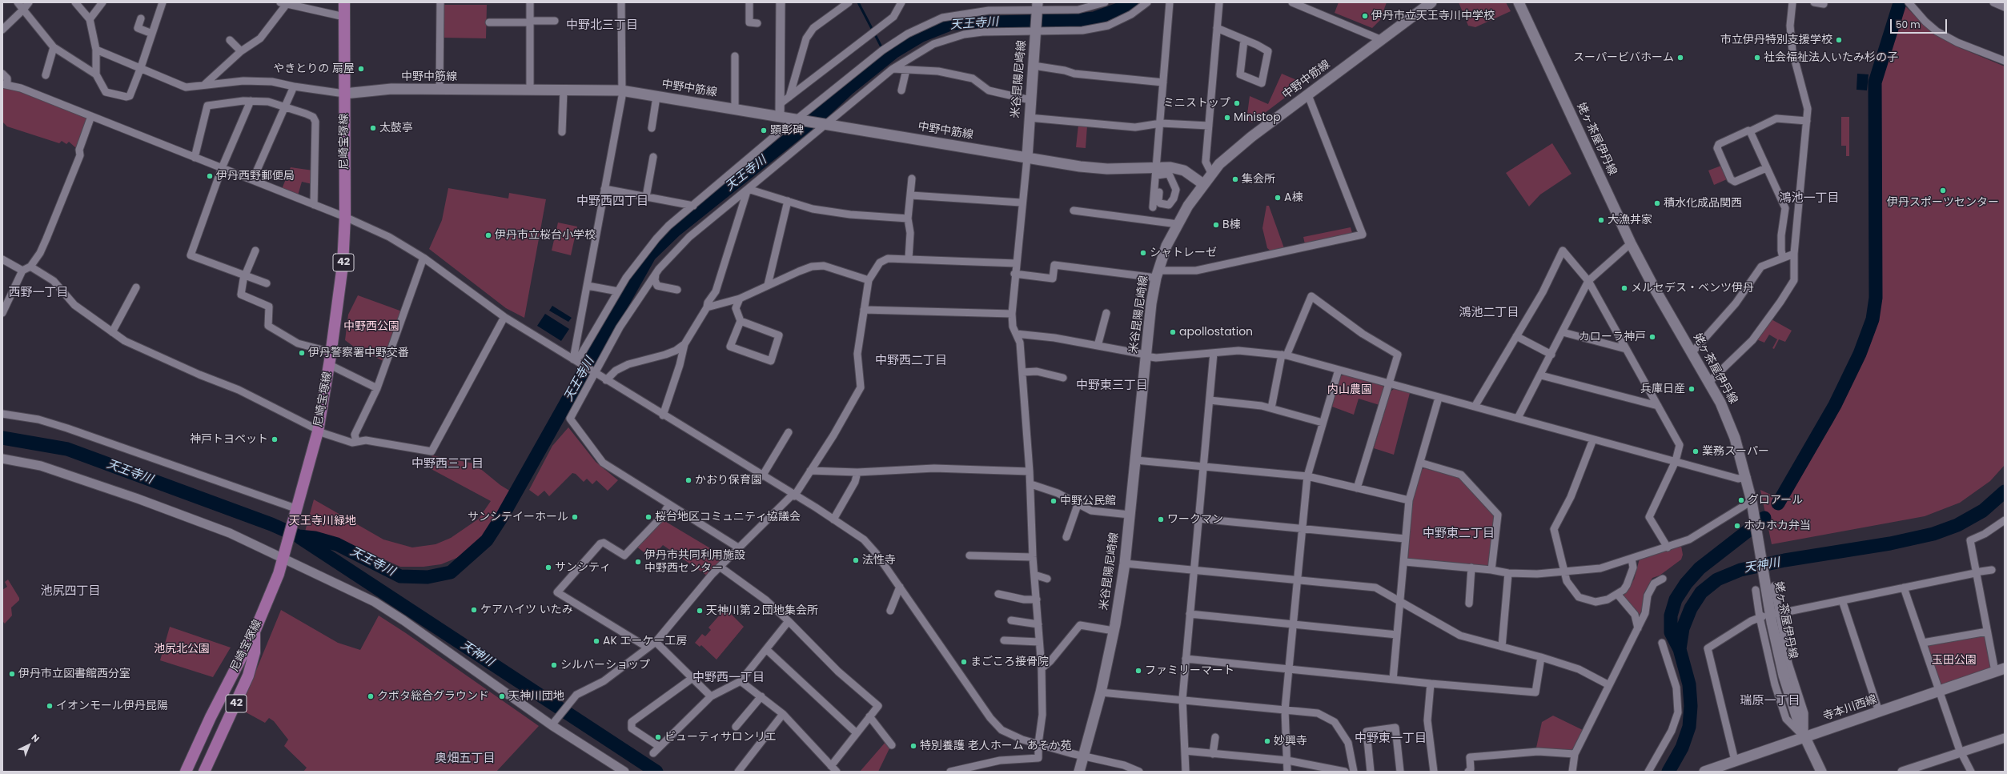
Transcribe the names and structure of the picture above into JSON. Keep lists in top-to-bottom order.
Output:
{
  "streets": {
    "main road": [
      "中野中筋線",
      "米谷昆陽尼崎線",
      "姥ヶ茶屋伊丹線",
      "尼崎宝塚線",
      "42",
      "寺本川西線"
    ]
  },
  "crossings": [
    ["中野中筋線", "米谷昆陽尼崎線"],
    ["中野中筋線", "尼崎宝塚線"],
    ["姥ヶ茶屋伊丹線", "寺本川西線"],
    ["尼崎宝塚線", "42"]
  ],
  "districts": [
    "中野北三丁目",
    "鴻池一丁目",
    "中野西四丁目",
    "西野一丁目",
    "鴻池二丁目",
    "中野西二丁目",
    "中野東三丁目",
    "中野西三丁目",
    "中野東二丁目",
    "池尻四丁目",
    "中野西一丁目",
    "瑞原一丁目",
    "中野東一丁目",
    "奥畑五丁目"
  ],
  "water": ["天王寺川", "天神川"],
  "parks": [
    "中野西公園",
    "内山農園",
    "天王寺川緑地",
    "池尻北公園",
    "玉田公園"
  ],
  "places": [
    "伊丹市立天王寺川中学校",
    "市立伊丹特別支援学校",
    "スーパービバホーム",
    "社会福祉法人いたみ杉の子",
    "やきとりの 扇屋",
    "ミニストップ",
    "Ministop",
    "太鼓亭",
    "顕彰碑",
    "伊丹西野郵便局",
    "集会所",
    "伊丹スポーツセンター",
    "A棟",
    "積水化成品関西",
    "大漁丼家",
    "B棟",
    "伊丹市立桜台小学校",
    "シャトレーゼ",
    "メルセデス・ベンツ伊丹",
    "apollostation",
    "カローラ神戸",
    "伊丹警察署中野交番",
    "兵庫日産",
    "神戸トヨペット",
    "業務スーパー",
    "かおり保育園",
    "グロアール",
    "中野公民館",
    "サンシテイーホール",
    "桜台地区コミュニティ協議会",
    "ワークマン",
    "ホカホカ弁当",
    "法性寺",
    "伊丹市共同利用施設 中野西センター",
    "サンシティ",
    "ケアハイツ いたみ",
    "天神川第２団地集会所",
    "AK エーケー工房",
    "まごころ接骨院",
    "シルバーショップ",
    "ファミリーマート",
    "伊丹市立図書館西分室",
    "クボタ総合グラウンド",
    "天神川団地",
    "イオンモール伊丹昆陽",
    "ビューティサロンリエ",
    "妙興寺",
    "特別養護 老人ホーム あそか苑"
  ],
  "scale_bar": "50 m",
  "north": "top right"
}
